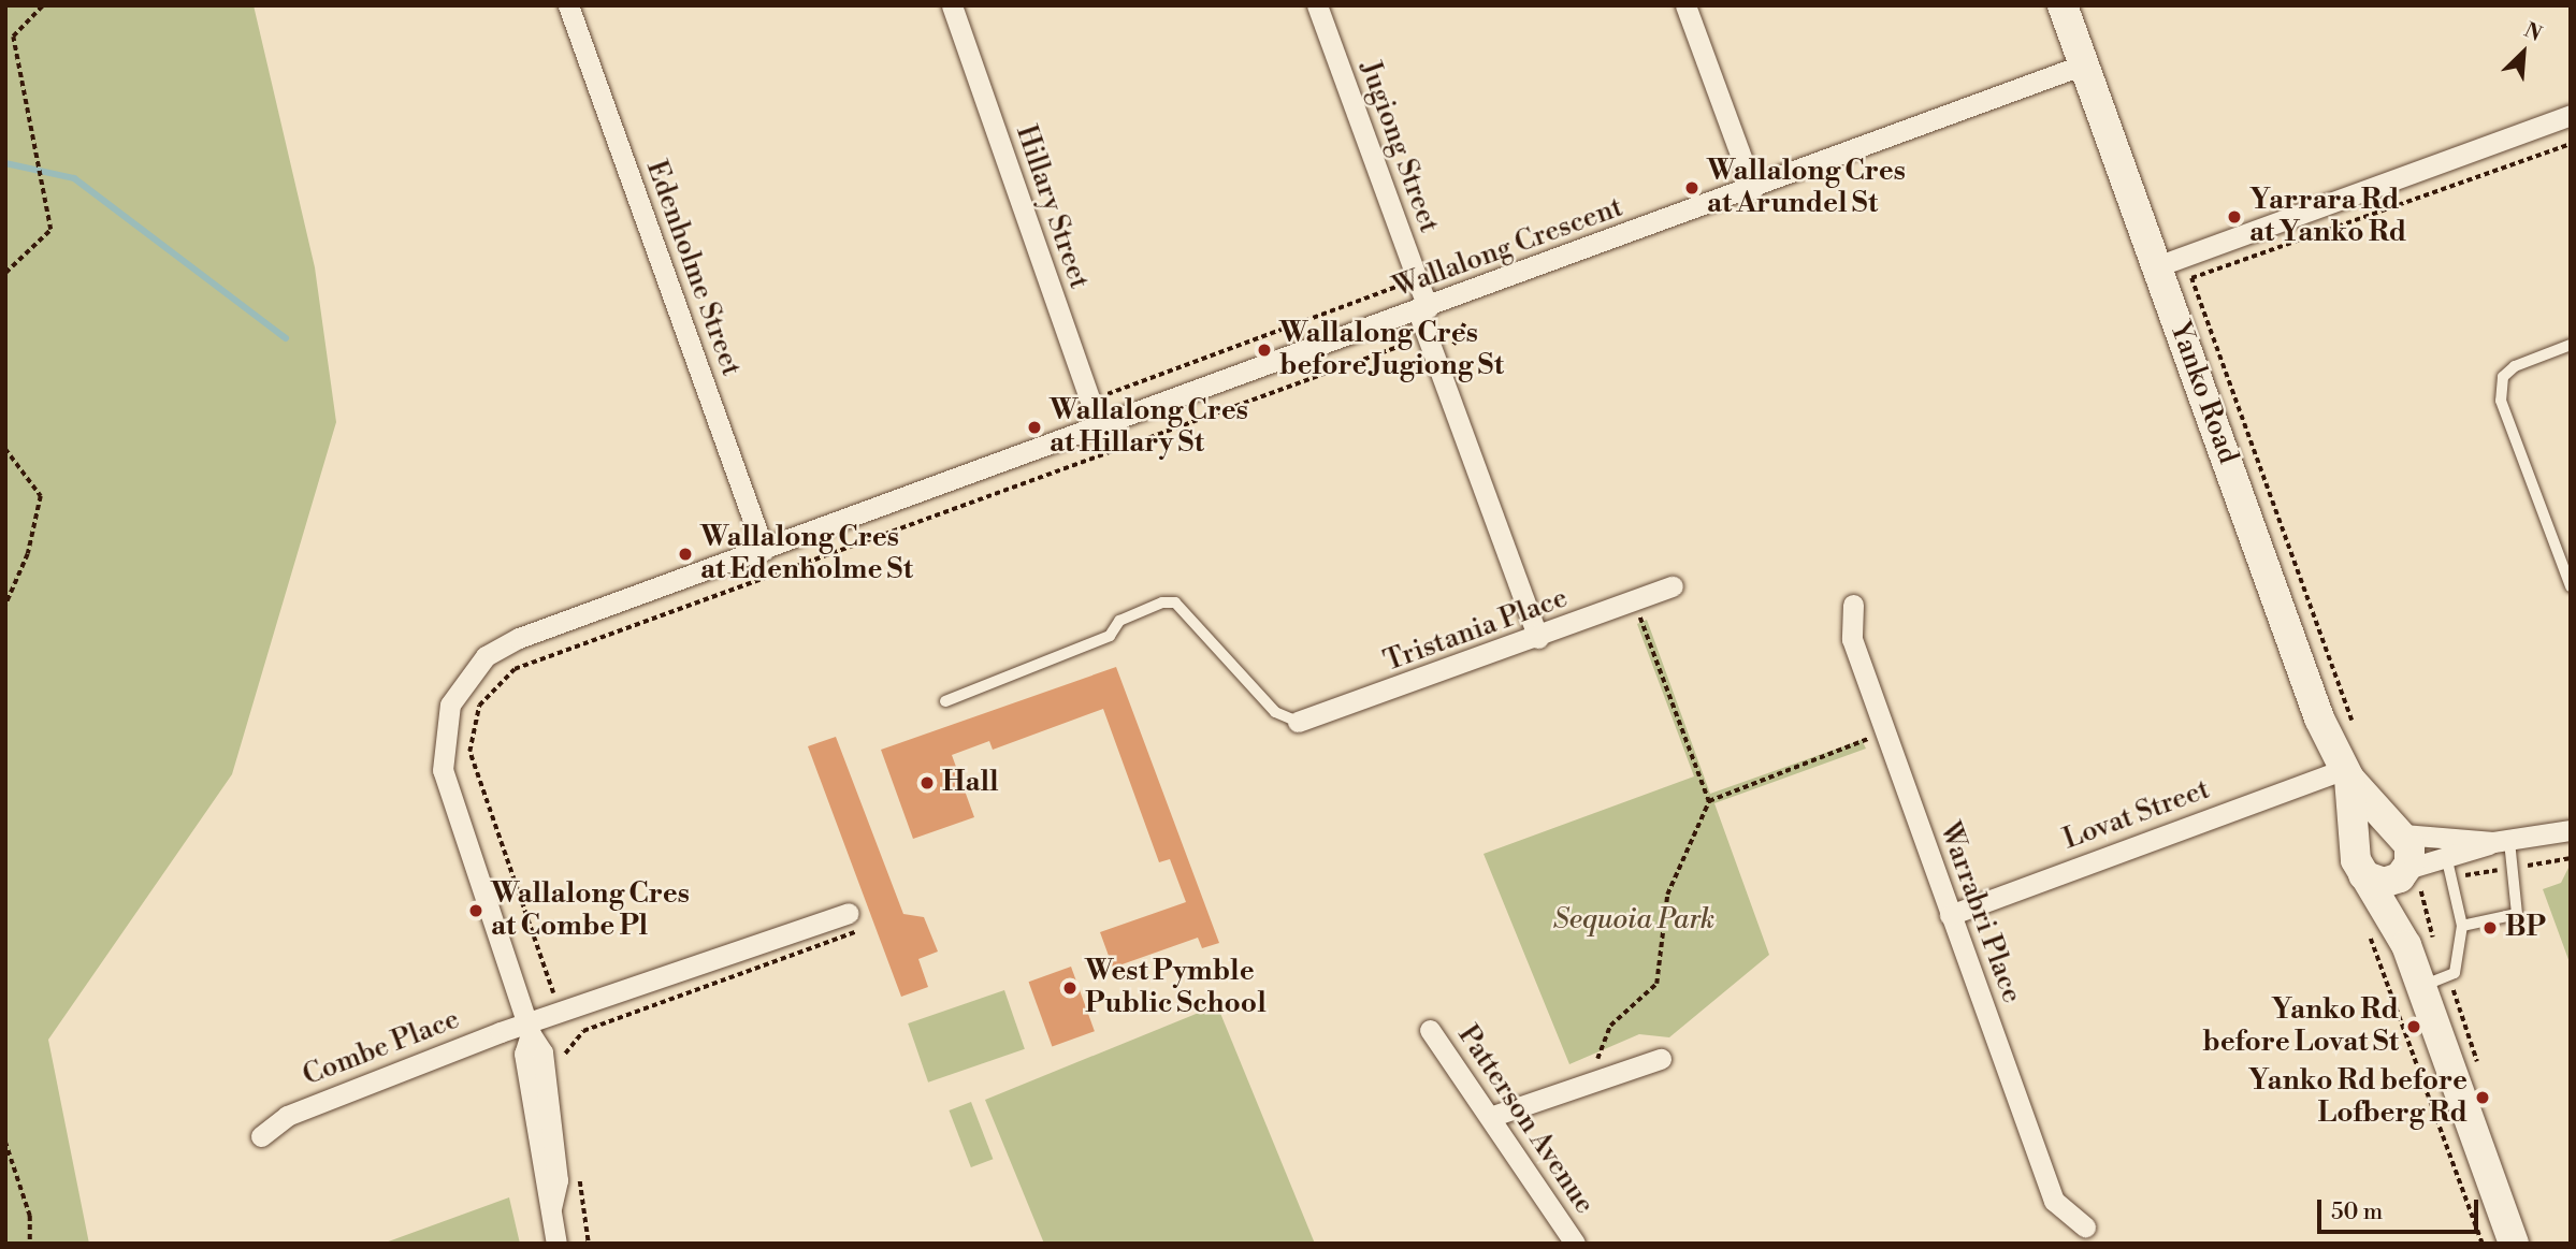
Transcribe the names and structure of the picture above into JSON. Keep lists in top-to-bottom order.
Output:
{
  "streets": {
    "main road": ["Yanko Road"],
    "street": [
      "Jugiong Street",
      "Hillary Street",
      "Wallalong Crescent",
      "Edenholme Street",
      "Tristania Place",
      "Lovat Street",
      "Warrabri Place",
      "Combe Place",
      "Patterson Avenue"
    ]
  },
  "crossings": [
    ["Jugiong Street", "Wallalong Crescent"],
    ["Jugiong Street", "Tristania Place"],
    ["Hillary Street", "Wallalong Crescent"],
    ["Wallalong Crescent", "Edenholme Street"],
    ["Wallalong Crescent", "Yanko Road"],
    ["Wallalong Crescent", "Combe Place"],
    ["Yanko Road", "Lovat Street"],
    ["Lovat Street", "Warrabri Place"]
  ],
  "parks": ["Sequoia Park"],
  "places": [
    "Wallalong Cres at Arundel St",
    "Yarrara Rd at Yanko Rd",
    "Wallalong Cres before Jugiong St",
    "Wallalong Cres at Hillary St",
    "Wallalong Cres at Edenholme St",
    "Hall",
    "Wallalong Cres at Combe Pl",
    "BP",
    "West Pymble Public School",
    "Yanko Rd before Lovat St",
    "Yanko Rd before Lofberg Rd"
  ],
  "scale_bar": "50 m",
  "north": "top right"
}
